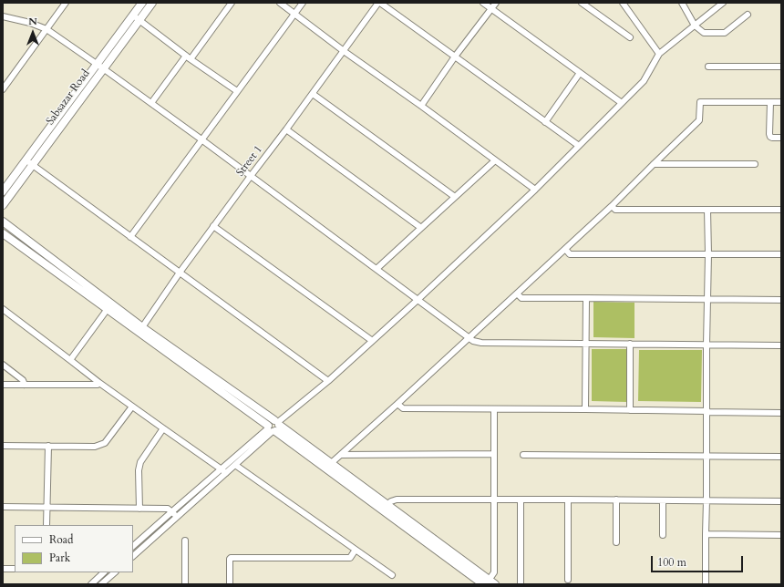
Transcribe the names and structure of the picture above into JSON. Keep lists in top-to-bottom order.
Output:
{
  "streets": {
    "street": ["Sabsazar Road", "Street 1"]
  },
  "legend": ["Road", "Park"],
  "scale_bar": "100 m",
  "north": "top"
}
